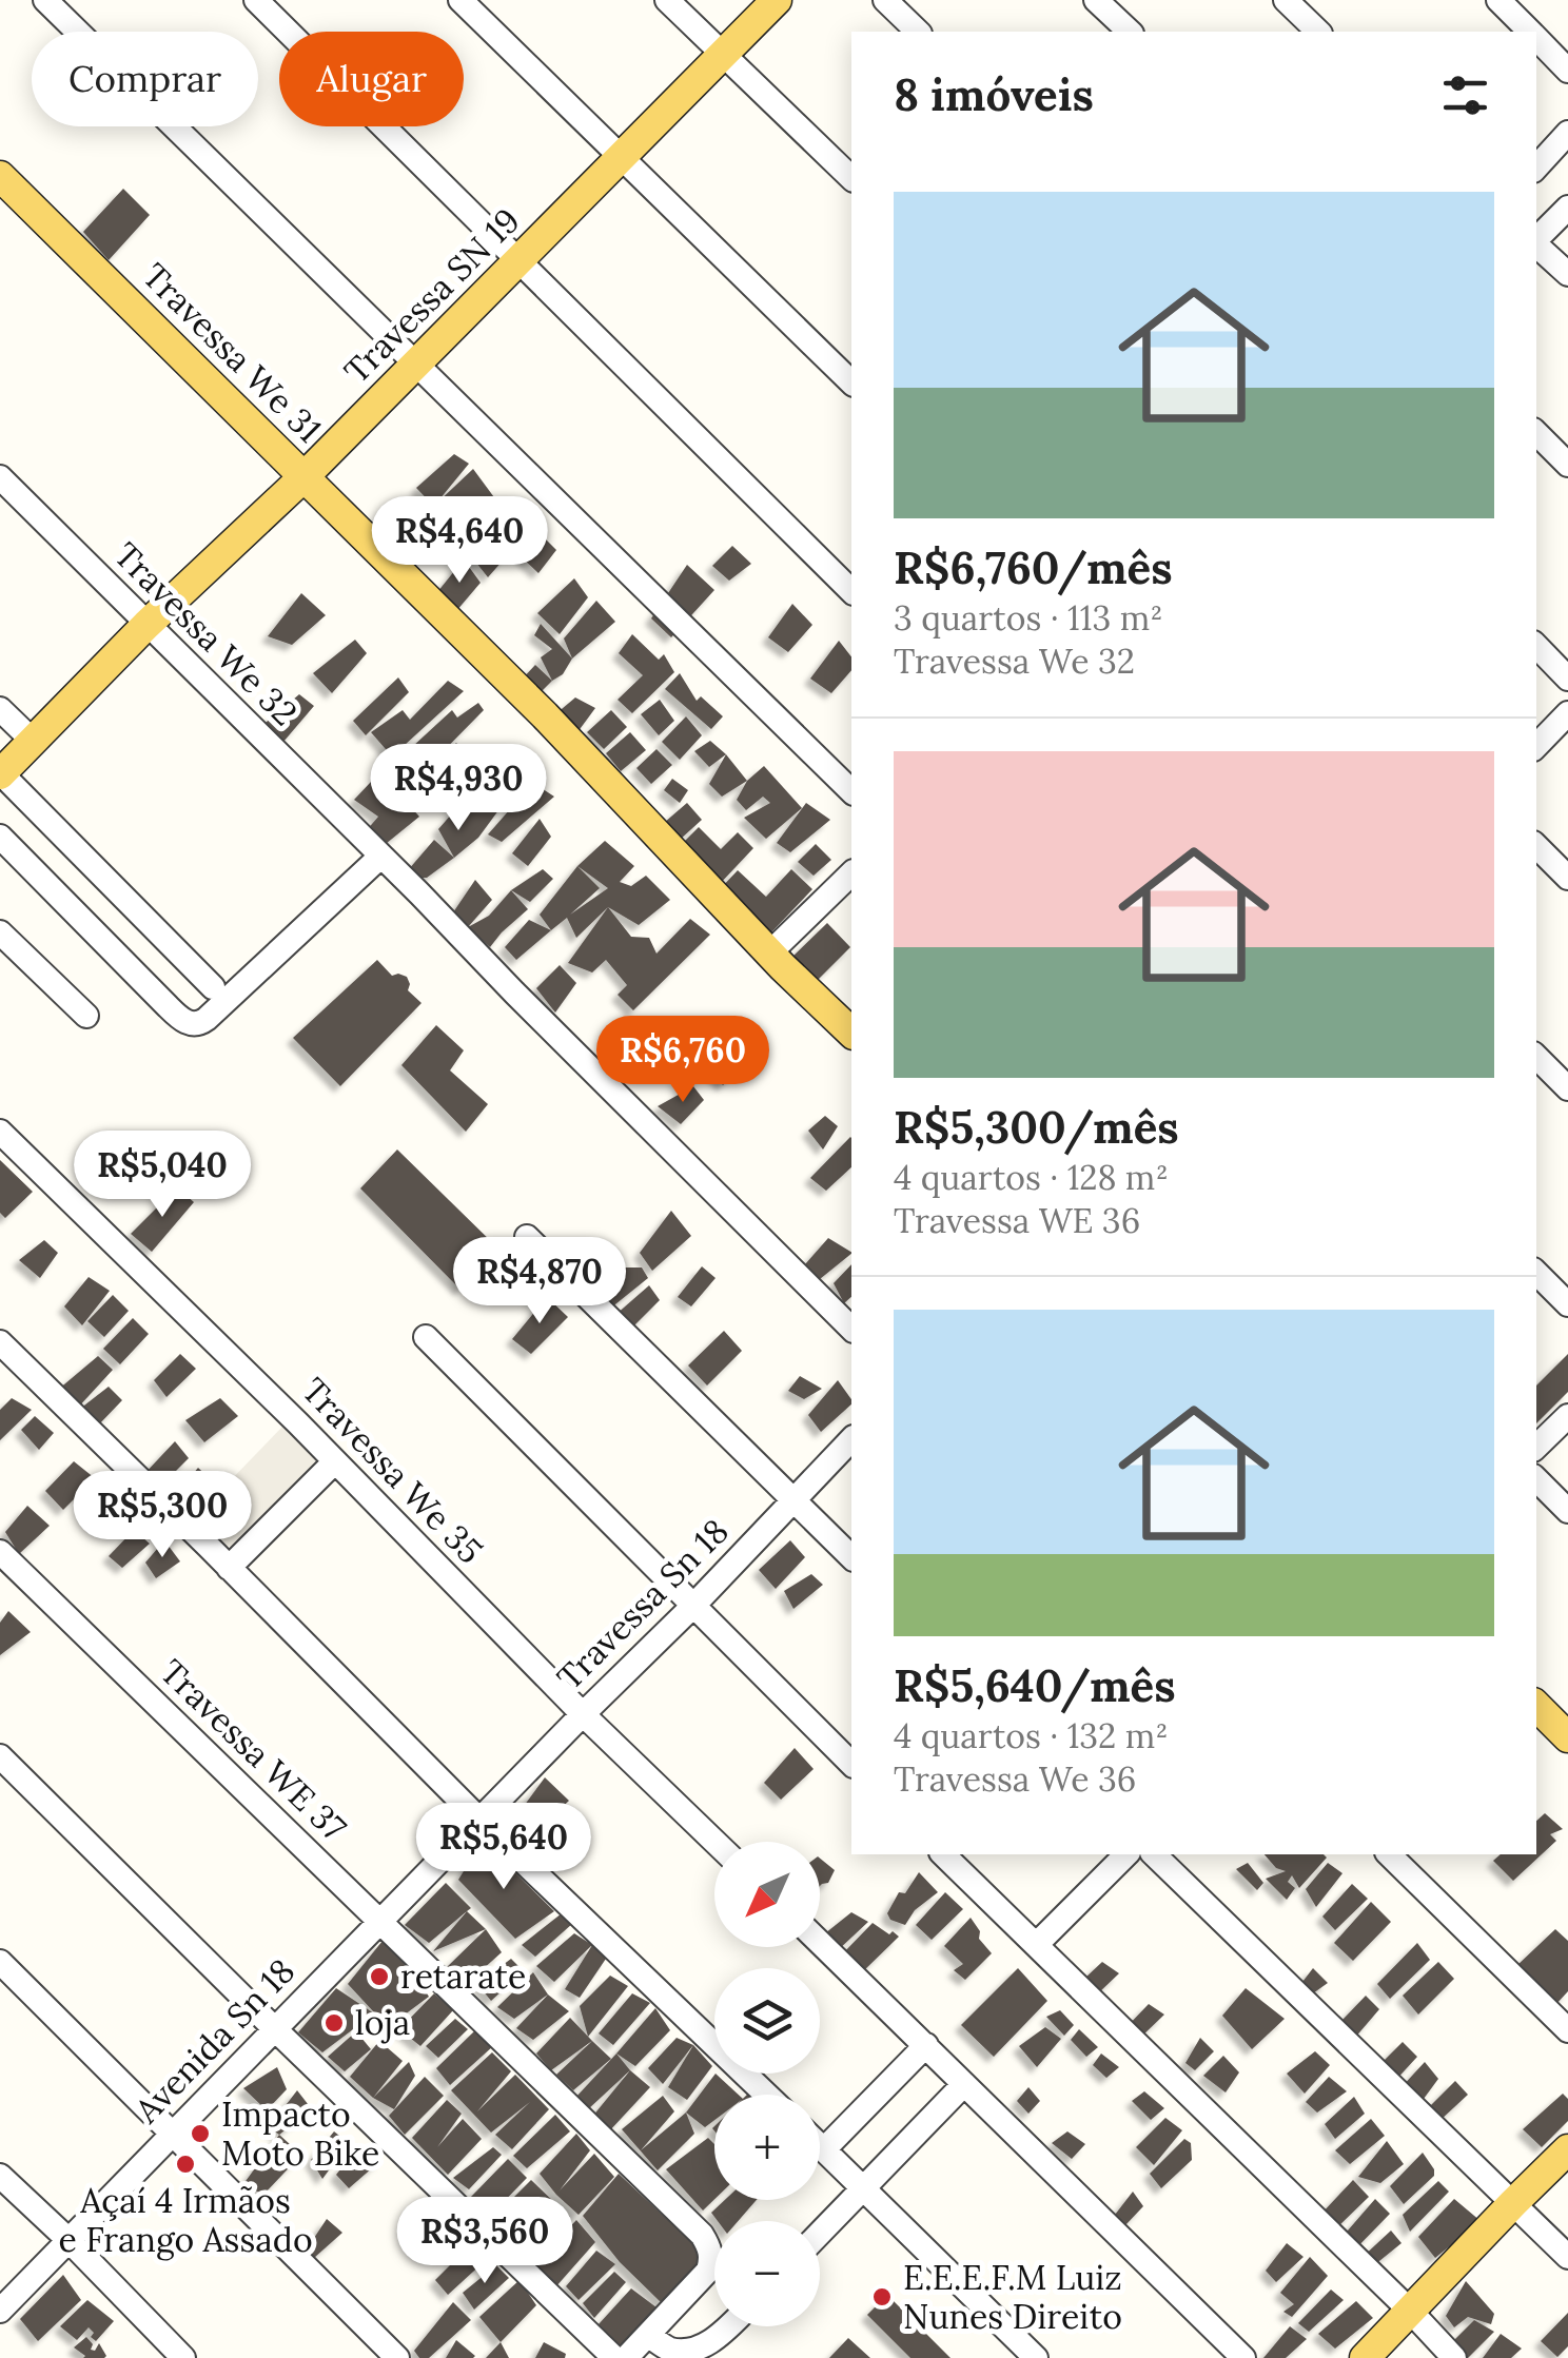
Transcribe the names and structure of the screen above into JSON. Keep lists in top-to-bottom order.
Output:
{
  "streets": {
    "main road": ["Travessa SN 19", "Travessa We 31"],
    "street": [
      "Travessa We 32",
      "Travessa We 35",
      "Travessa Sn 18",
      "Travessa WE 37",
      "Avenida Sn 18"
    ]
  },
  "crossings": [
    ["Travessa SN 19", "Travessa We 31"],
    ["Travessa SN 19", "Travessa We 32"],
    ["Travessa We 35", "Travessa Sn 18"],
    ["Travessa Sn 18", "Avenida Sn 18"],
    ["Travessa WE 37", "Avenida Sn 18"]
  ],
  "places": [
    "retarate",
    "loja",
    "Impacto Moto Bike",
    "Açaí 4 Irmãos e Frango Assado",
    "E.E.E.F.M Luiz Nunes Direito"
  ],
  "north": "bottom left",
  "page": {
    "chip": ["Comprar", "Alugar"],
    "heading": "8 imóveis",
    "list": [
      {
        "name": "R$6,760/mês",
        "note": "3 quartos · 113 m² · Travessa We 32"
      },
      {
        "name": "R$5,300/mês",
        "note": "4 quartos · 128 m² · Travessa WE 36"
      },
      {
        "name": "R$5,640/mês",
        "note": "4 quartos · 132 m² · Travessa We 36"
      }
    ],
    "price": [
      "R$4,640",
      "R$4,930",
      "R$6,760",
      "R$5,040",
      "R$4,870",
      "R$5,300",
      "R$5,640",
      "R$3,560"
    ],
    "map_buttons": ["+", "−"]
  }
}
